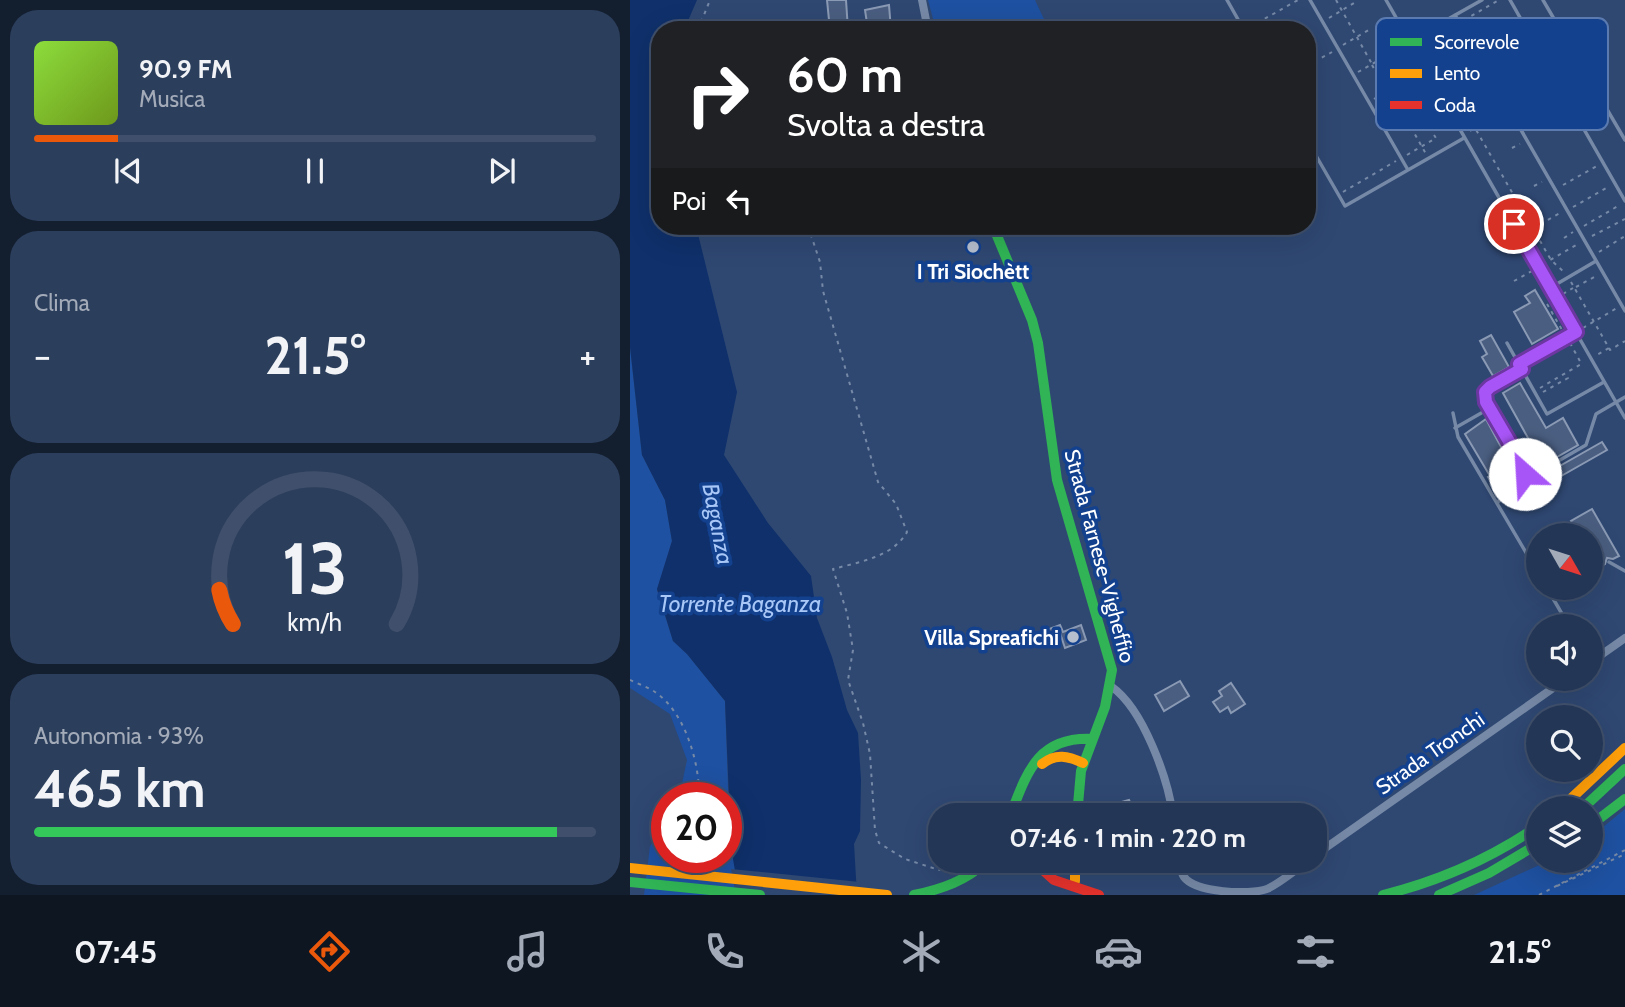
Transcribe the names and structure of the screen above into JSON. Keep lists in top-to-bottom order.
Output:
{
  "streets": {
    "main road": ["Strada Farnese-Vigheffio"],
    "street": ["Strada Tronchi"]
  },
  "water": ["Baganza", "Torrente Baganza"],
  "places": ["I Tri Siochètt", "Villa Spreafichi"],
  "legend": ["Scorrevole", "Lento", "Coda"],
  "north": "bottom right",
  "page": {
    "turn": ["60 m", "Svolta a destra"],
    "song": ["90.9 FM", "Musica"],
    "then": "Poi",
    "tile": [
      "Clima",
      ["Autonomia · 93%", "465 km"]
    ],
    "heat": ["−", "21.5°", "+"],
    "limit": "20",
    "trip": "07:46 · 1 min · 220 m",
    "tabs": ["07:45", "21.5°"],
    "gauge": ["13", "km/h"]
  }
}
